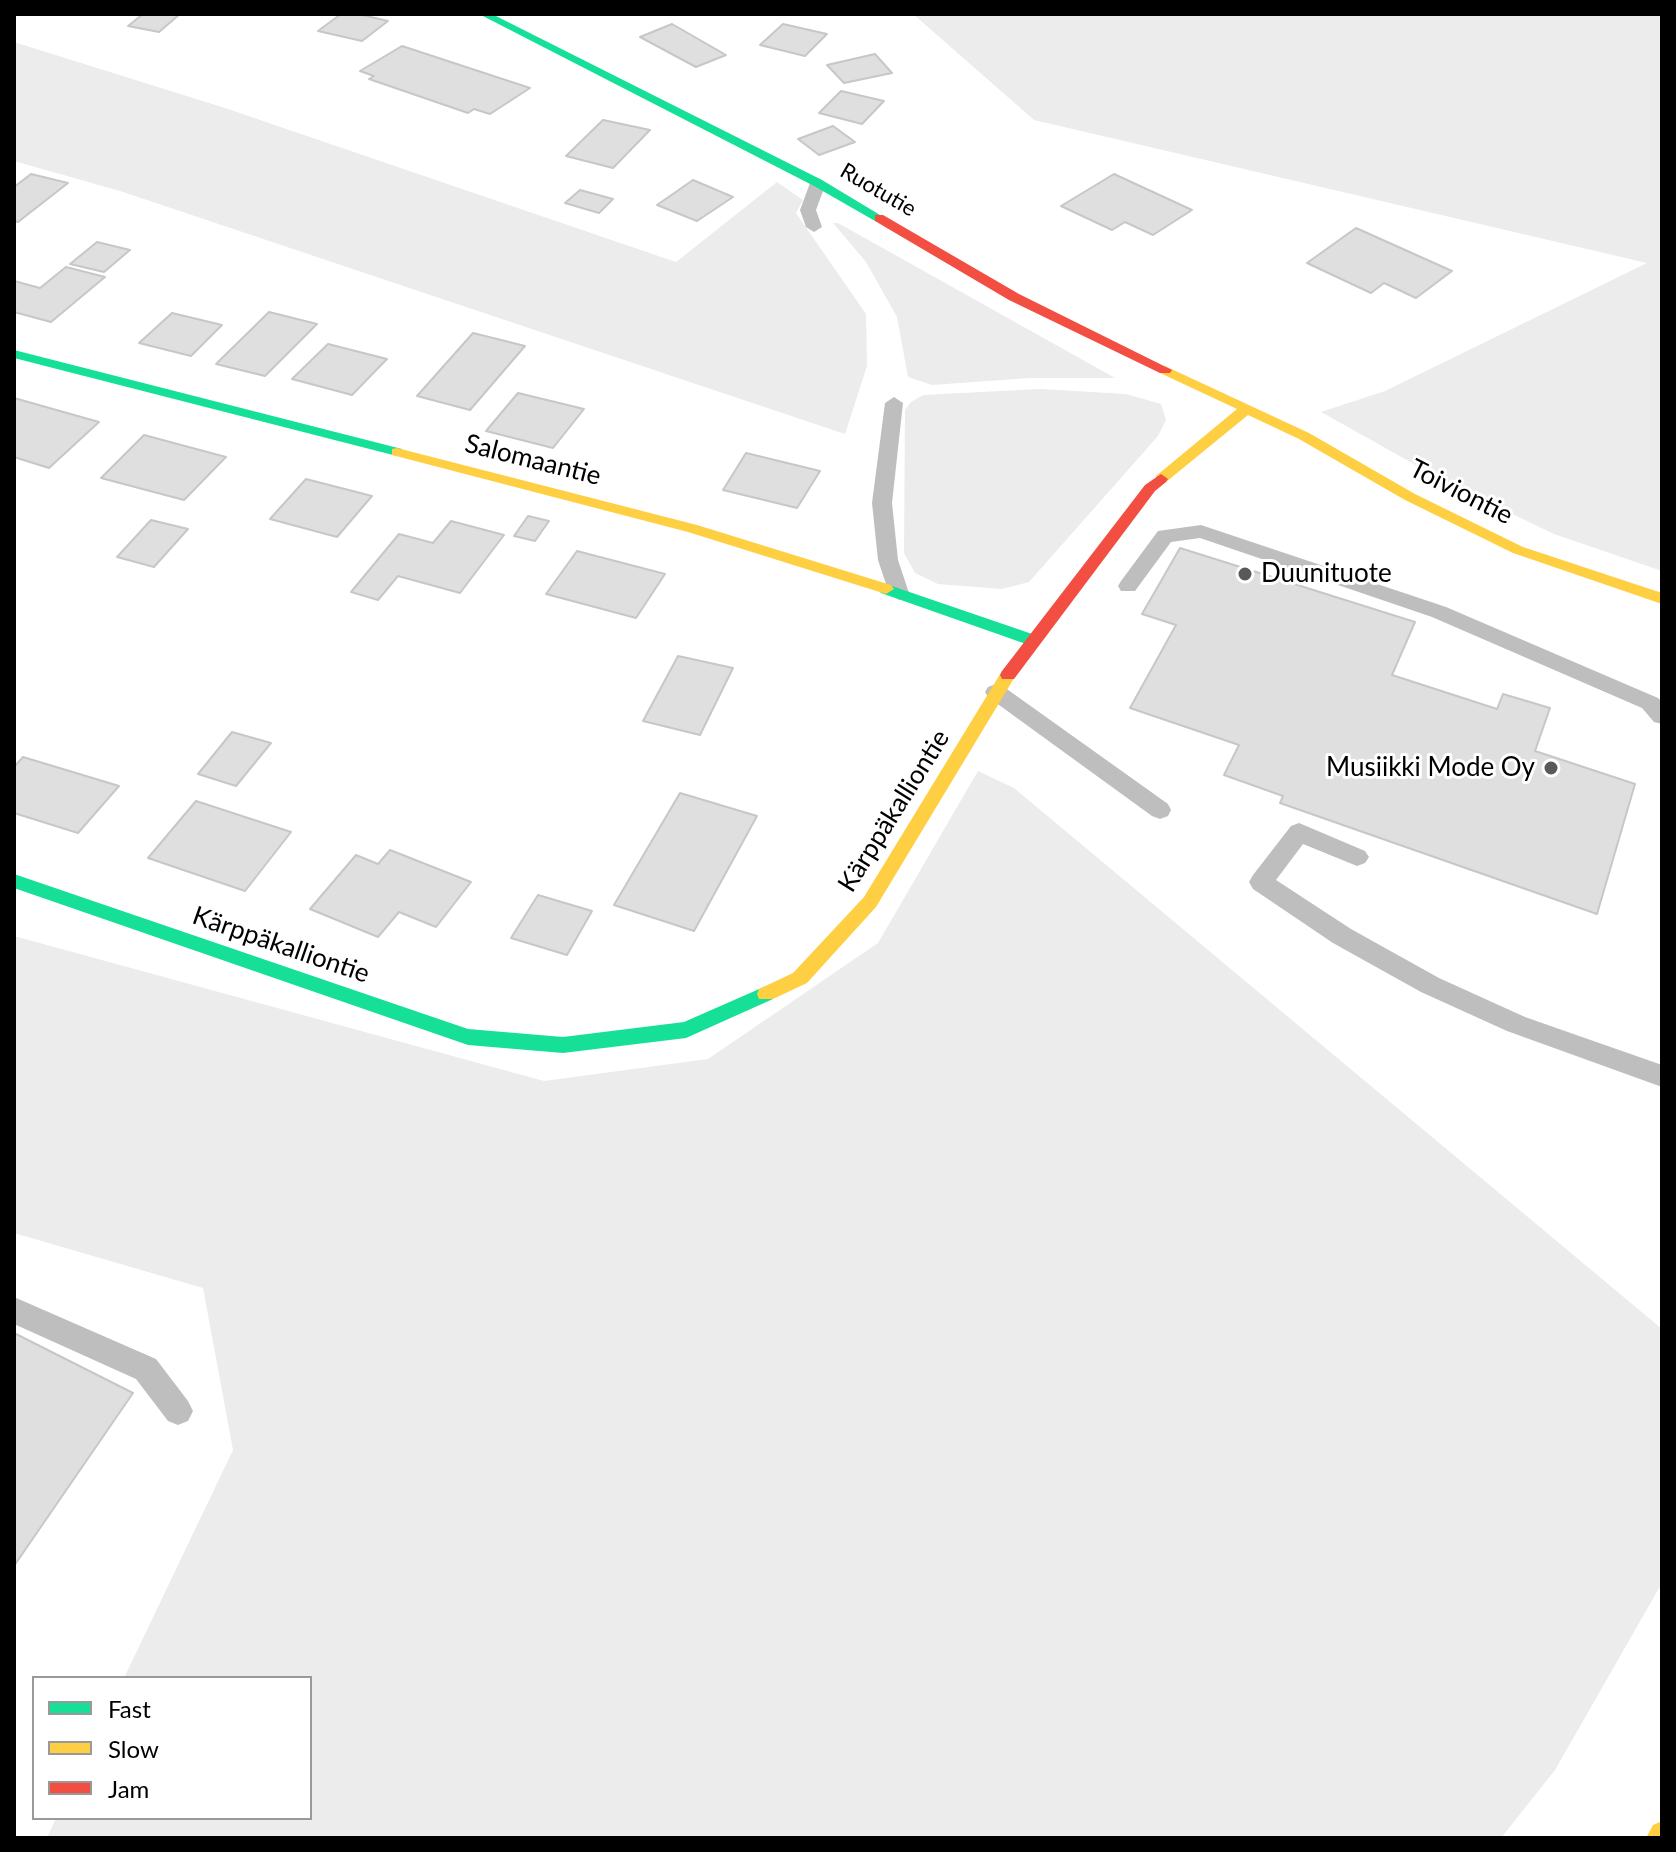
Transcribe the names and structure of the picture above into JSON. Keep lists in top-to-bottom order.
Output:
{
  "streets": {
    "street": [
      "Ruotutie",
      "Salomaantie",
      "Toiviontie",
      "Kärppäkalliontie"
    ]
  },
  "crossings": [
    ["Ruotutie", "Toiviontie"],
    ["Ruotutie", "Kärppäkalliontie"],
    ["Salomaantie", "Kärppäkalliontie"],
    ["Toiviontie", "Kärppäkalliontie"]
  ],
  "places": ["Duunituote", "Musiikki Mode Oy"],
  "legend": ["Fast", "Slow", "Jam"]
}
